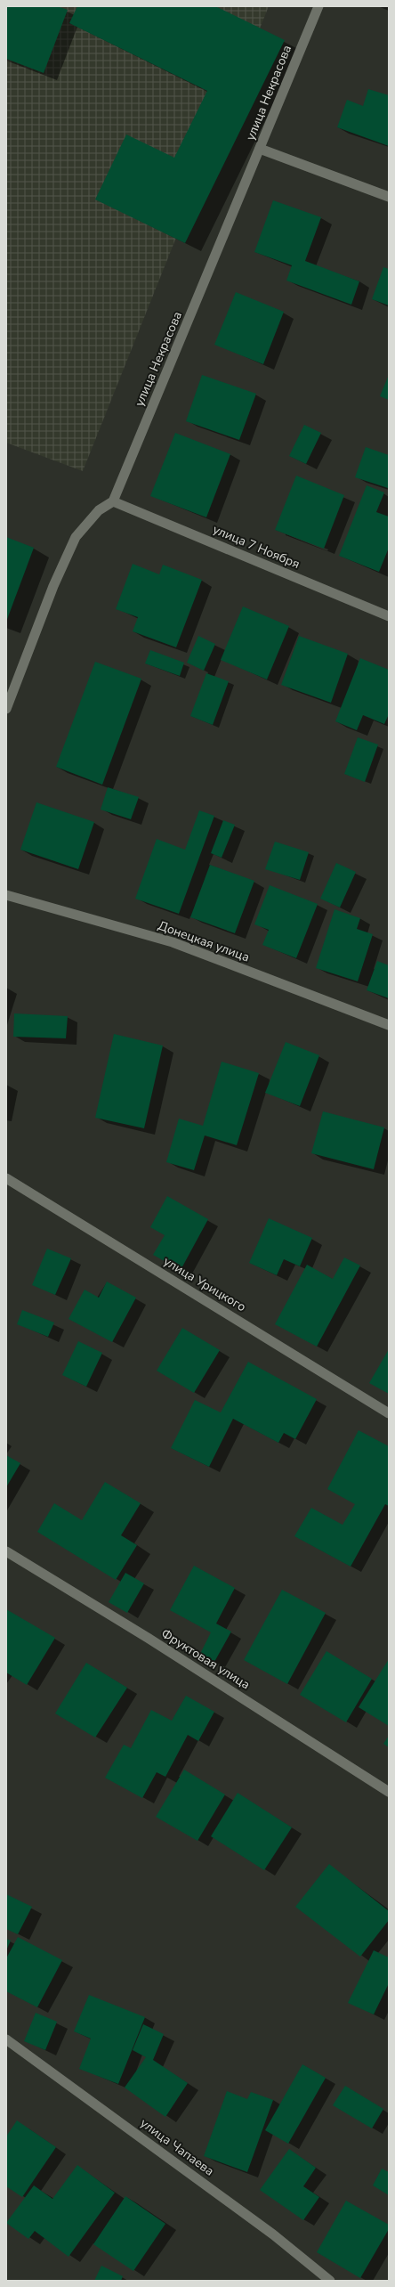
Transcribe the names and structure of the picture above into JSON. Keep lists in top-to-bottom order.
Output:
{
  "streets": {
    "street": [
      "улица Некрасова",
      "улица 7 Ноября",
      "Донецкая улица",
      "улица Урицкого",
      "Фруктовая улица",
      "улица Чапаева"
    ]
  },
  "crossings": [
    ["улица Некрасова", "улица 7 Ноября"]
  ]
}
